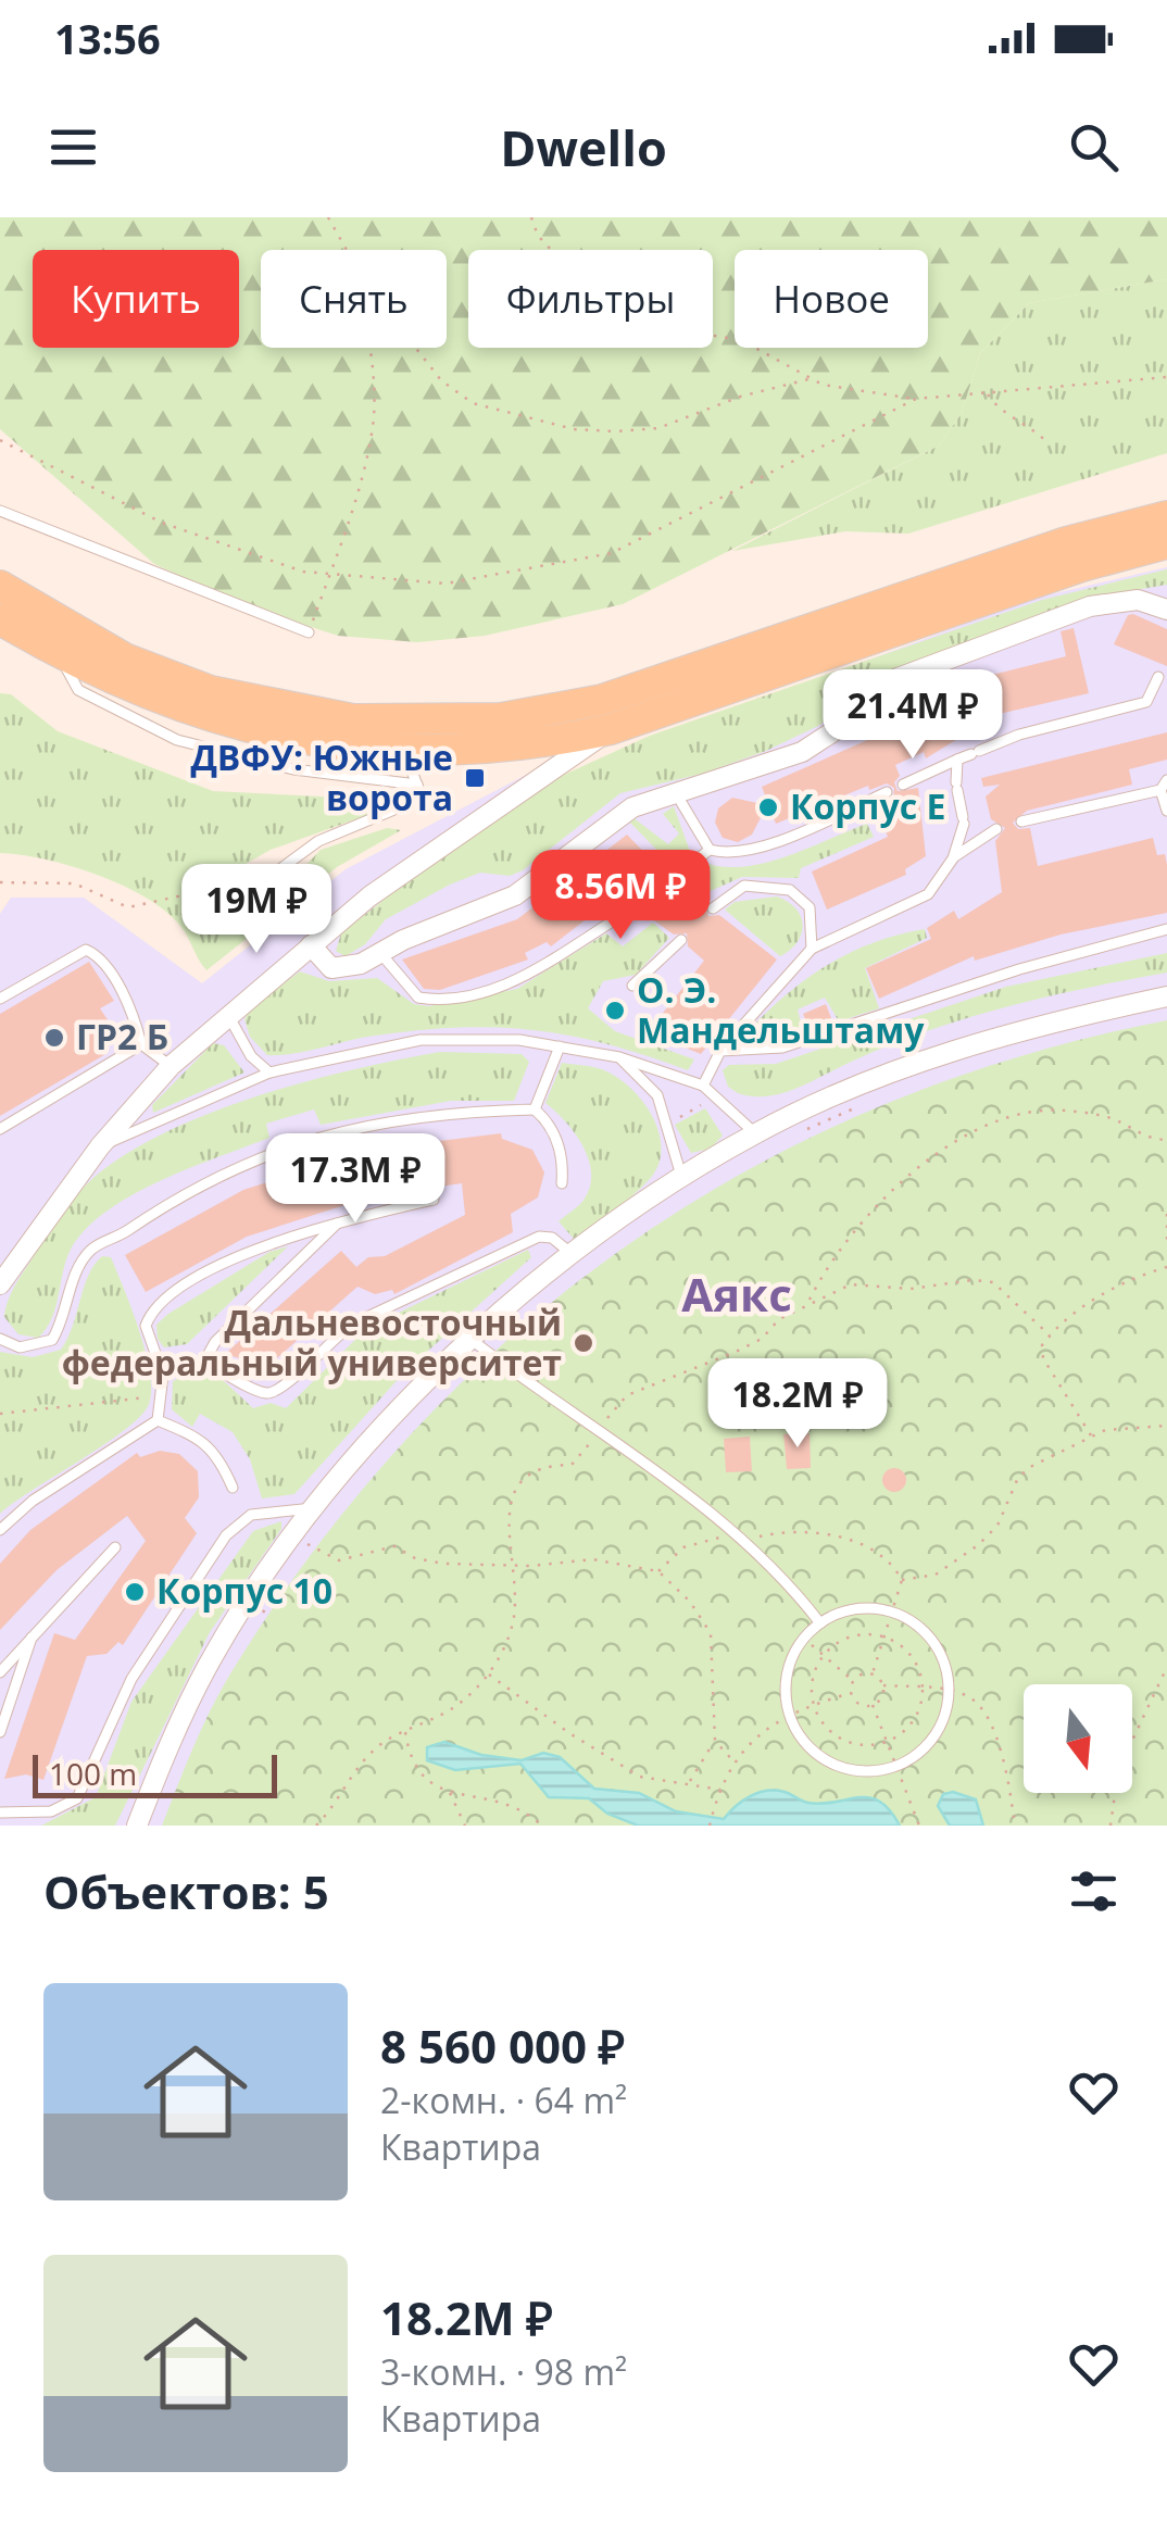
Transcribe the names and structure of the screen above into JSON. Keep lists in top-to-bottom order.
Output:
{
  "districts": ["Аякс"],
  "places": {
    "transit": ["ДВФУ: Южные ворота"],
    "other": [
      "Корпус E",
      "О. Э. Мандельштаму",
      "ГР2 Б",
      "Дальневосточный федеральный университет",
      "Корпус 10"
    ]
  },
  "scale_bar": "100 m",
  "north": "bottom",
  "page": {
    "status": "13:56",
    "header": "Dwello",
    "chip": [
      "Купить",
      "Снять",
      "Фильтры",
      "Новое"
    ],
    "price": [
      "21.4M ₽",
      "8.56M ₽",
      "19M ₽",
      "17.3M ₽",
      "18.2M ₽"
    ],
    "scale": "100 m",
    "heading": "Объектов: 5",
    "list": [
      {
        "name": "8 560 000 ₽",
        "note": "2-комн. · 64 m² · Квартира"
      },
      {
        "name": "18.2M ₽",
        "note": "3-комн. · 98 m² · Квартира"
      }
    ]
  }
}
